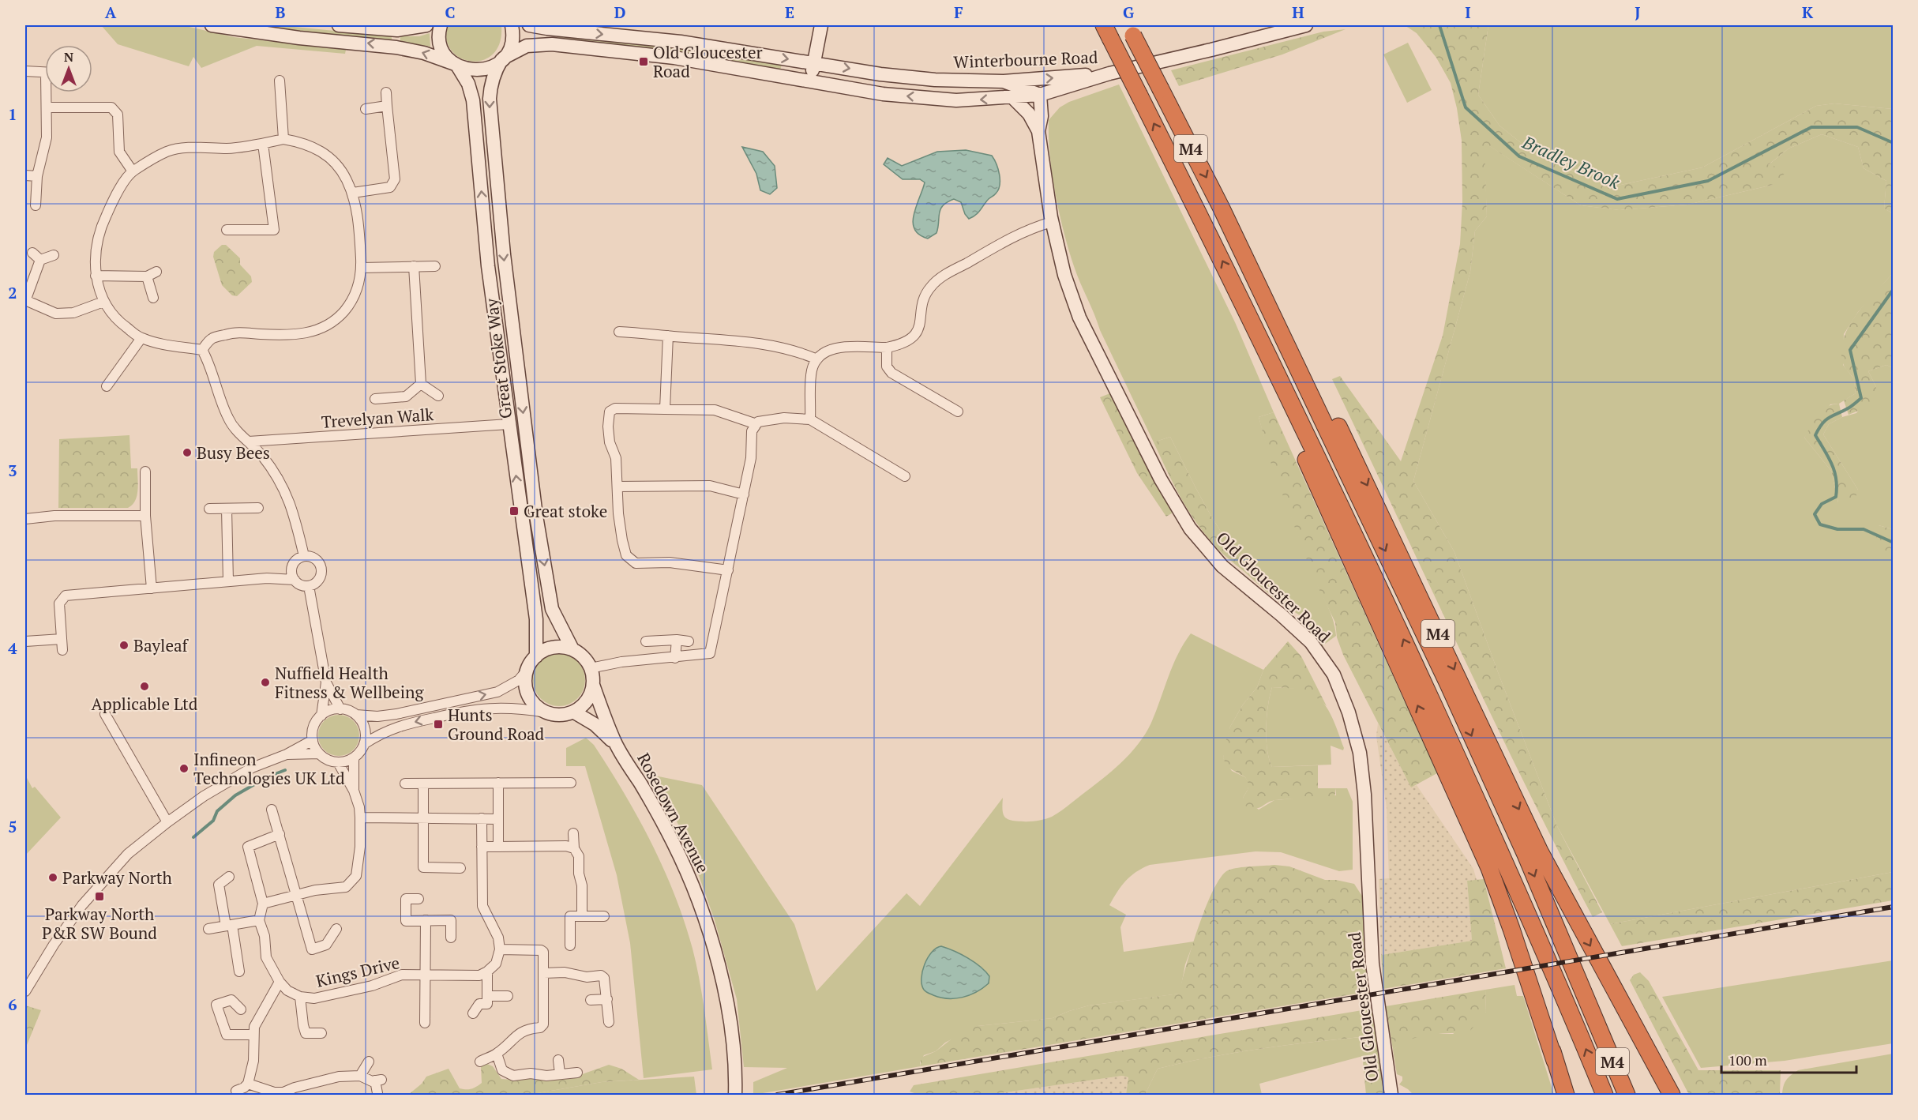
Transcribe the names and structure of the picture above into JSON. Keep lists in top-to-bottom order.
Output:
{
  "streets": {
    "highway": ["M4"],
    "main road": [
      "Winterbourne Road",
      "Great Stoke Way",
      "Old Gloucester Road",
      "Rosedown Avenue"
    ],
    "street": ["Trevelyan Walk", "Kings Drive"]
  },
  "crossings": [
    ["Winterbourne Road", "Great Stoke Way"],
    ["Winterbourne Road", "Old Gloucester Road"],
    ["Great Stoke Way", "Trevelyan Walk"],
    ["Great Stoke Way", "Rosedown Avenue"]
  ],
  "water": ["Bradley Brook"],
  "places": {
    "transit": [
      "Old Gloucester Road",
      "Great stoke",
      "Hunts Ground Road",
      "Parkway North P&R SW Bound"
    ],
    "other": [
      "Busy Bees",
      "Bayleaf",
      "Nuffield Health Fitness & Wellbeing",
      "Applicable Ltd",
      "Infineon Technologies UK Ltd",
      "Parkway North"
    ]
  },
  "scale_bar": "100 m",
  "north": "top",
  "grid": {
    "columns": [
      "A",
      "B",
      "C",
      "D",
      "E",
      "F",
      "G",
      "H",
      "I",
      "J",
      "K"
    ],
    "rows": [
      "1",
      "2",
      "3",
      "4",
      "5",
      "6"
    ]
  }
}
